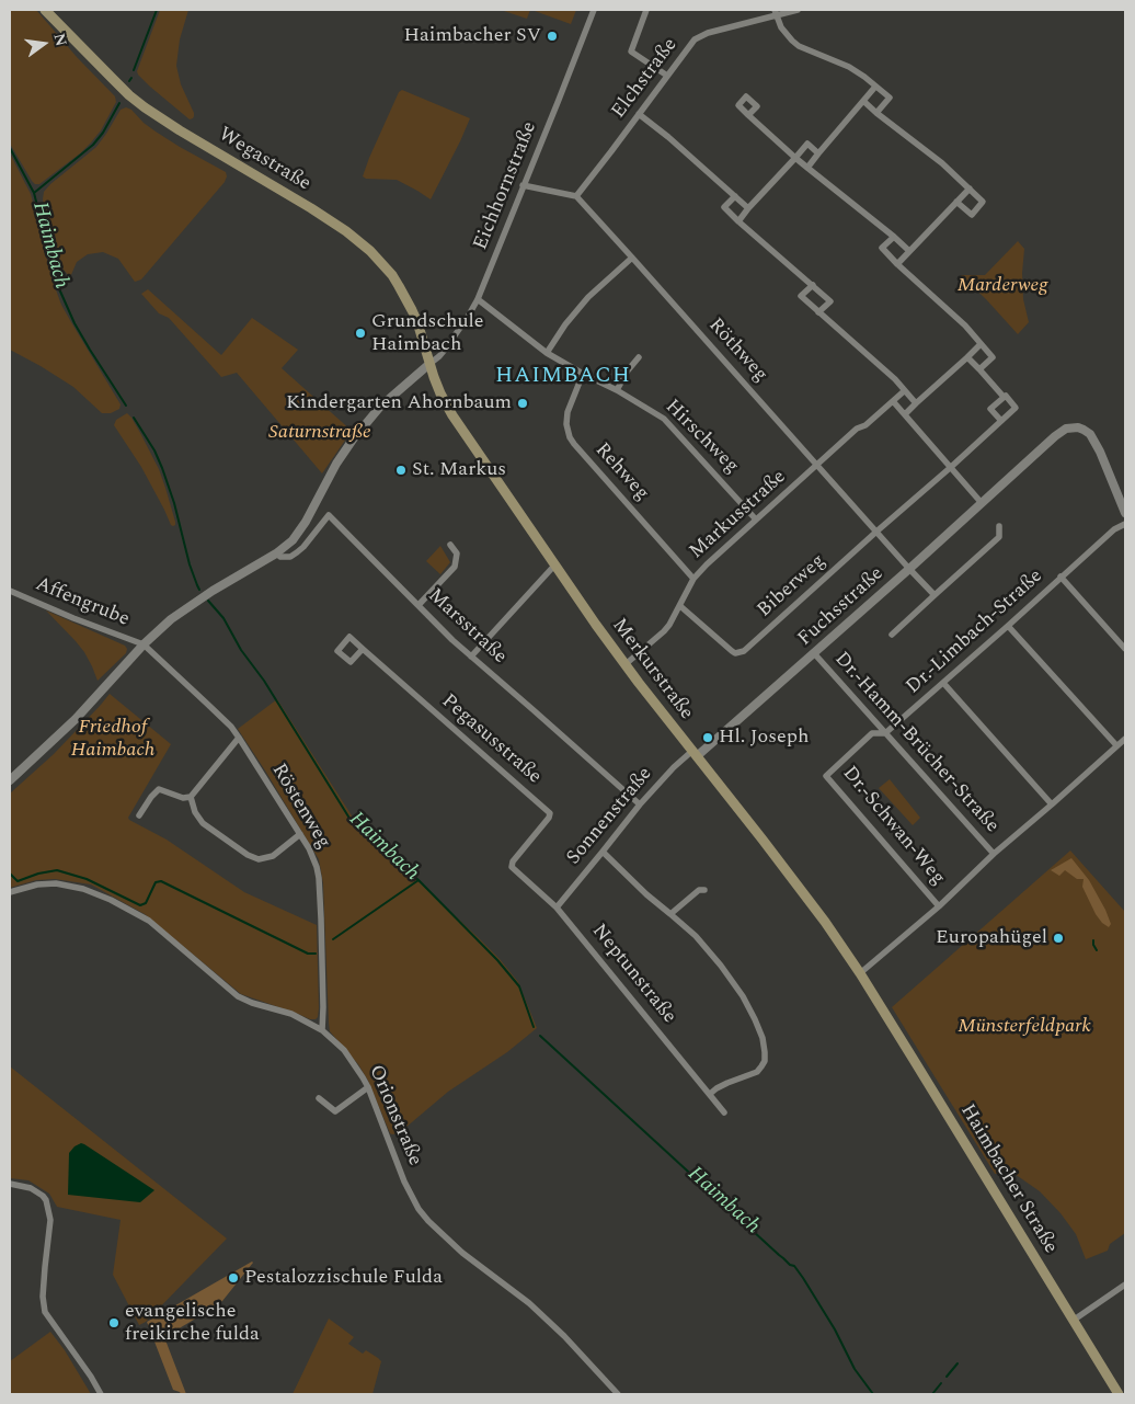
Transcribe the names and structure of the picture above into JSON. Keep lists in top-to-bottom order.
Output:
{
  "streets": {
    "main road": ["Wegastraße", "Merkurstraße", "Haimbacher Straße"],
    "street": [
      "Elchstraße",
      "Eichhornstraße",
      "Röthweg",
      "Hirschweg",
      "Rehweg",
      "Markusstraße",
      "Biberweg",
      "Affengrube",
      "Fuchsstraße",
      "Marsstraße",
      "Dr.-Limbach-Straße",
      "Pegasusstraße",
      "Dr.-Hamm-Brücher-Straße",
      "Röstenweg",
      "Sonnenstraße",
      "Dr.-Schwan-Weg",
      "Neptunstraße",
      "Orionstraße"
    ]
  },
  "crossings": [
    ["Elchstraße", "Röthweg"],
    ["Wegastraße", "Eichhornstraße"],
    ["Wegastraße", "Merkurstraße"],
    ["Eichhornstraße", "Hirschweg"],
    ["Eichhornstraße", "Merkurstraße"],
    ["Röthweg", "Markusstraße"],
    ["Röthweg", "Biberweg"],
    ["Röthweg", "Fuchsstraße"],
    ["Hirschweg", "Rehweg"],
    ["Hirschweg", "Markusstraße"],
    ["Rehweg", "Markusstraße"],
    ["Markusstraße", "Biberweg"],
    ["Markusstraße", "Merkurstraße"],
    ["Affengrube", "Röstenweg"],
    ["Fuchsstraße", "Merkurstraße"],
    ["Fuchsstraße", "Dr.-Hamm-Brücher-Straße"],
    ["Fuchsstraße", "Sonnenstraße"],
    ["Marsstraße", "Sonnenstraße"],
    ["Dr.-Limbach-Straße", "Dr.-Hamm-Brücher-Straße"],
    ["Dr.-Limbach-Straße", "Dr.-Schwan-Weg"],
    ["Merkurstraße", "Sonnenstraße"],
    ["Merkurstraße", "Haimbacher Straße"],
    ["Pegasusstraße", "Neptunstraße"],
    ["Dr.-Hamm-Brücher-Straße", "Dr.-Schwan-Weg"],
    ["Röstenweg", "Orionstraße"],
    ["Sonnenstraße", "Neptunstraße"]
  ],
  "districts": ["HAIMBACH"],
  "water": ["Haimbach"],
  "parks": [
    "Marderweg",
    "Saturnstraße",
    "Friedhof Haimbach",
    "Münsterfeldpark"
  ],
  "places": [
    "Haimbacher SV",
    "Grundschule Haimbach",
    "Kindergarten Ahornbaum",
    "St. Markus",
    "Hl. Joseph",
    "Europahügel",
    "Pestalozzischule Fulda",
    "evangelische freikirche fulda"
  ],
  "north": "right"
}
